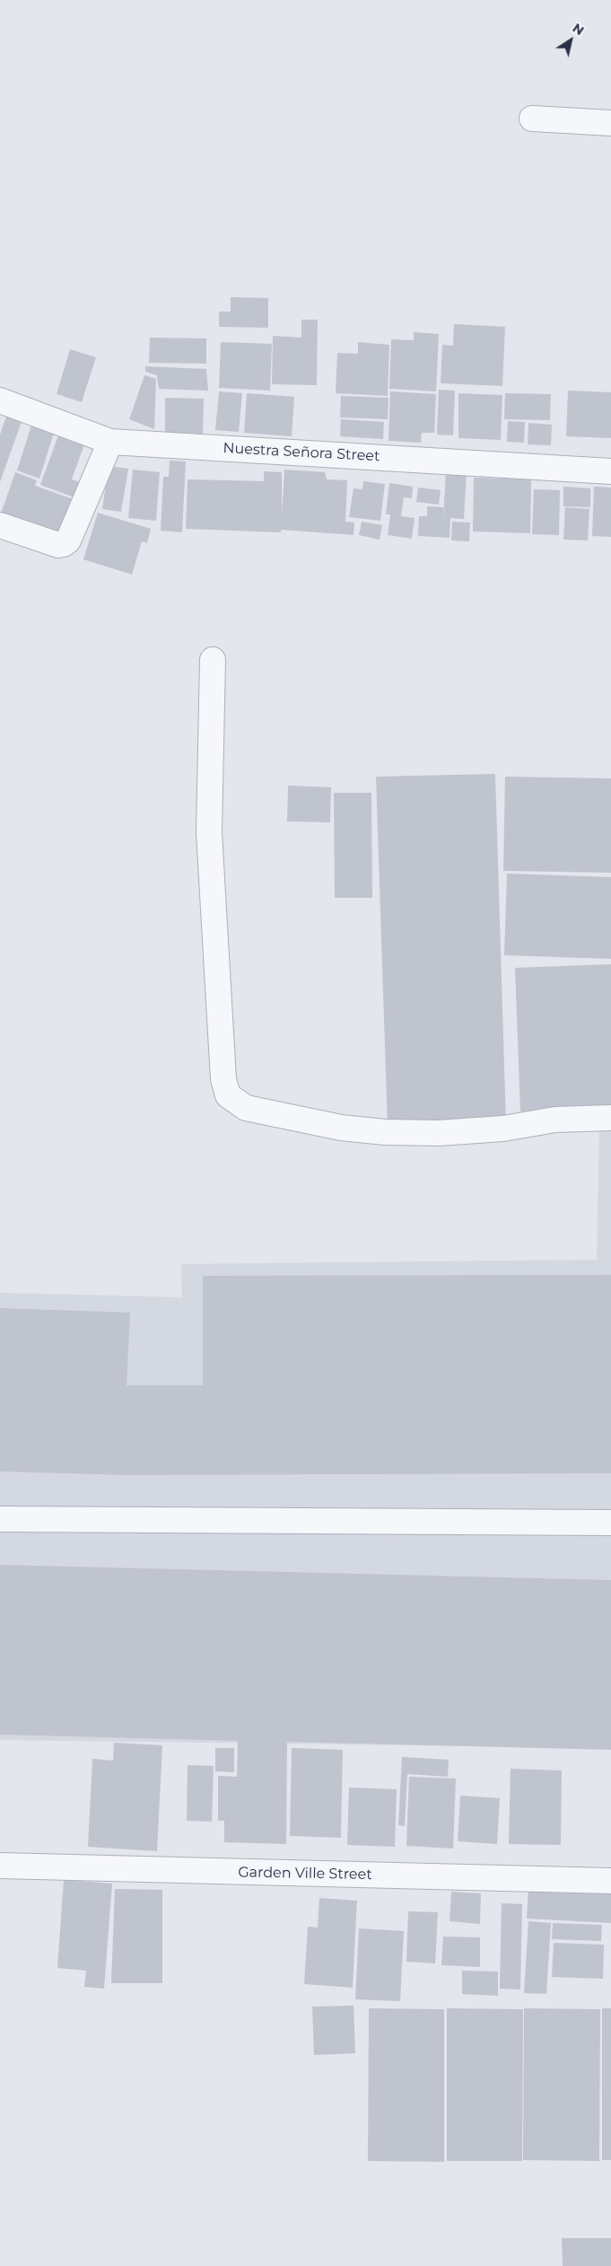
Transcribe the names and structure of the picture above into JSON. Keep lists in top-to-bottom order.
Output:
{
  "streets": {
    "street": ["Nuestra Señora Street", "Garden Ville Street"]
  },
  "north": "top right"
}
